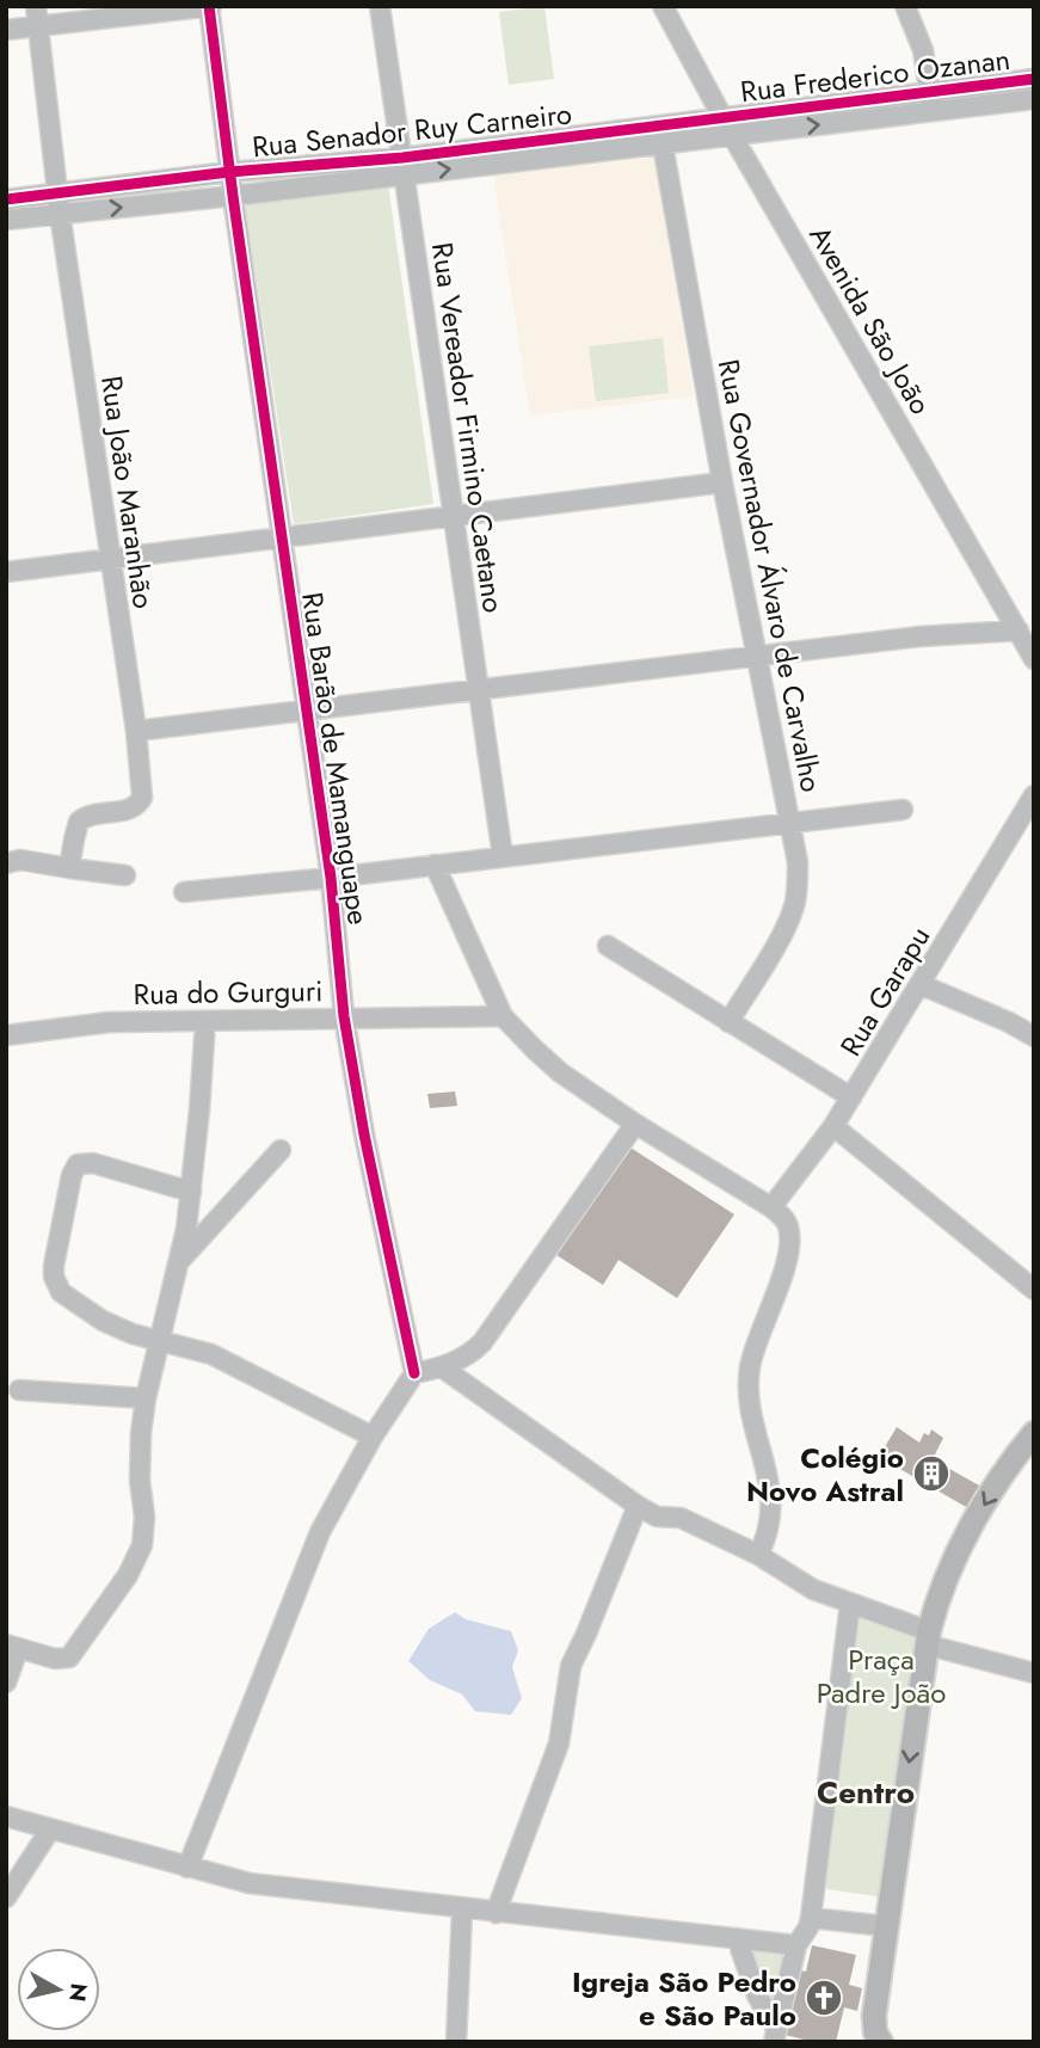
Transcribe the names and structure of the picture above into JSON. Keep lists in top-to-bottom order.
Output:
{
  "streets": {
    "street": [
      "Rua Frederico Ozanan",
      "Rua Senador Ruy Carneiro",
      "Avenida São João",
      "Rua Vereador Firmino Caetano",
      "Rua João Maranhão",
      "Rua Governador Álvaro de Carvalho",
      "Rua Barão de Mamanguape",
      "Rua Garapu",
      "Rua do Gurguri"
    ]
  },
  "crossings": [
    ["Rua Frederico Ozanan", "Rua Senador Ruy Carneiro"],
    ["Rua Frederico Ozanan", "Avenida São João"],
    ["Rua Senador Ruy Carneiro", "Avenida São João"],
    ["Rua Senador Ruy Carneiro", "Rua Vereador Firmino Caetano"],
    ["Rua Senador Ruy Carneiro", "Rua João Maranhão"],
    ["Rua Senador Ruy Carneiro", "Rua Governador Álvaro de Carvalho"],
    ["Rua Senador Ruy Carneiro", "Rua Barão de Mamanguape"],
    ["Rua Barão de Mamanguape", "Rua do Gurguri"]
  ],
  "districts": ["Centro"],
  "parks": ["Praça Padre João"],
  "places": {
    "building": ["Colégio Novo Astral"],
    "church": ["Igreja São Pedro e São Paulo"]
  },
  "north": "right"
}
